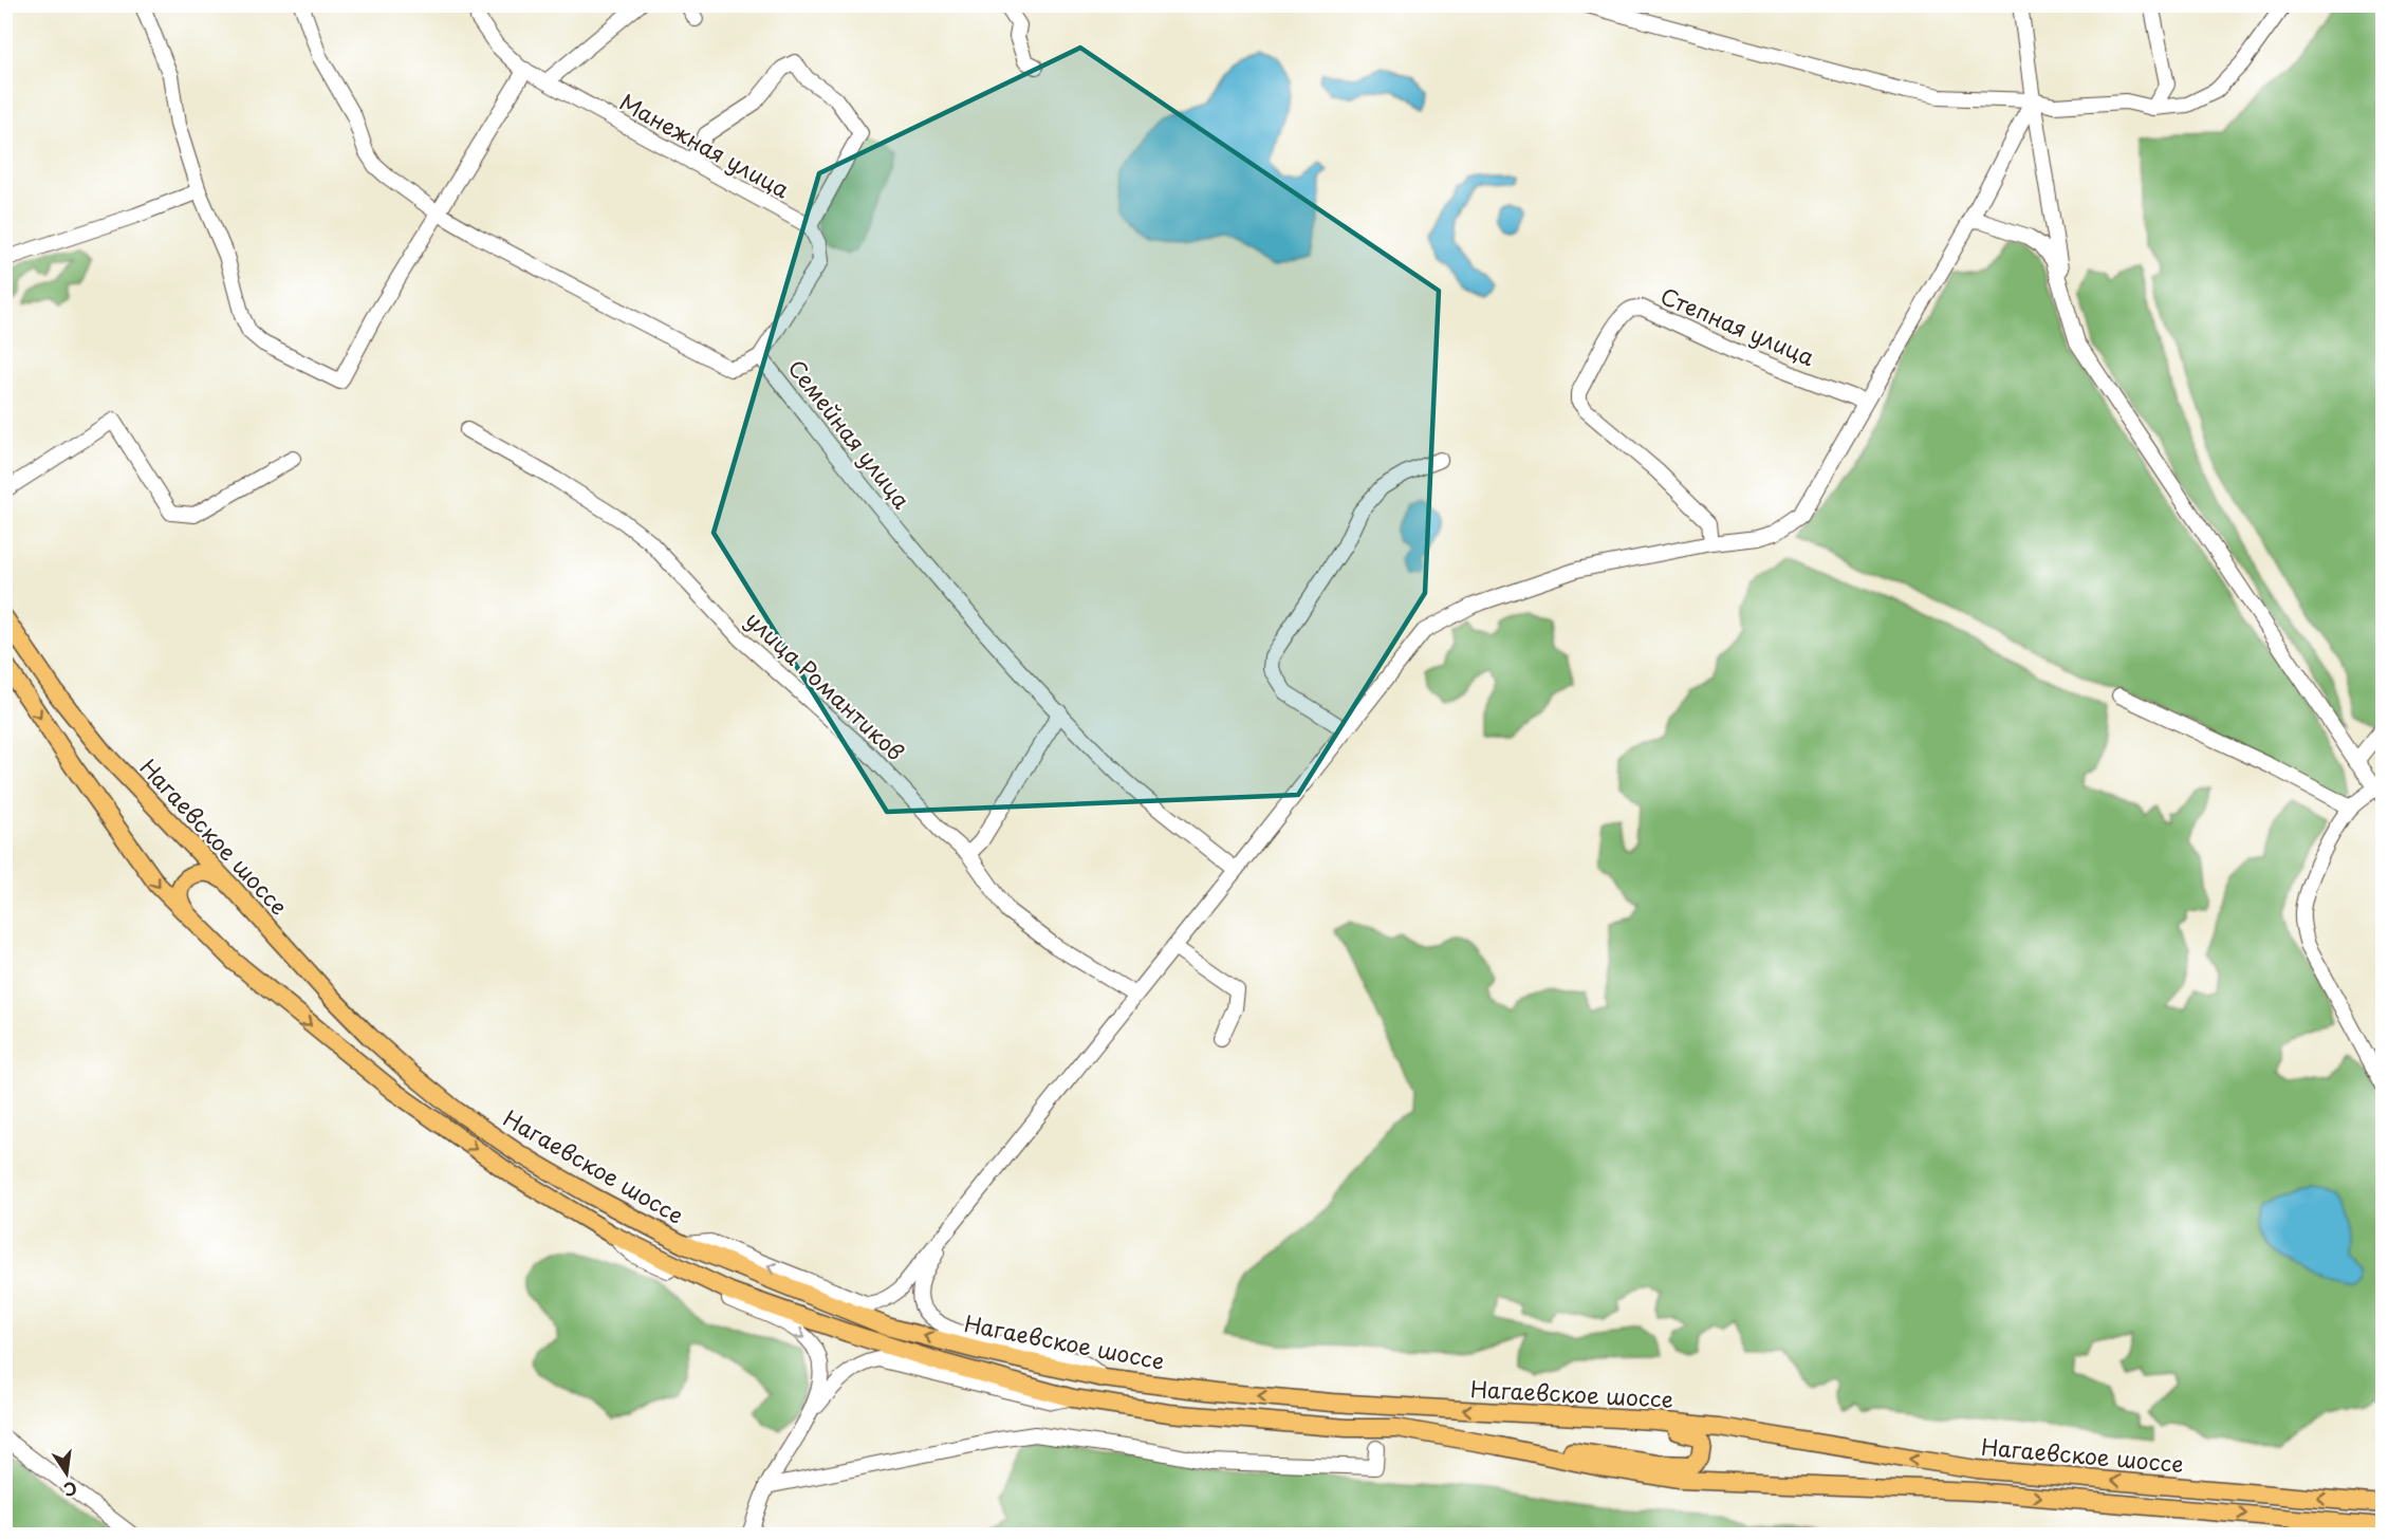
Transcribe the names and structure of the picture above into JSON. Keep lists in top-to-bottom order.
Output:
{
  "streets": {
    "main road": ["Нагаевское шоссе"],
    "street": [
      "Манежная улица",
      "Степная улица",
      "Семейная улица",
      "улица Романтиков"
    ]
  },
  "north": "bottom"
}
